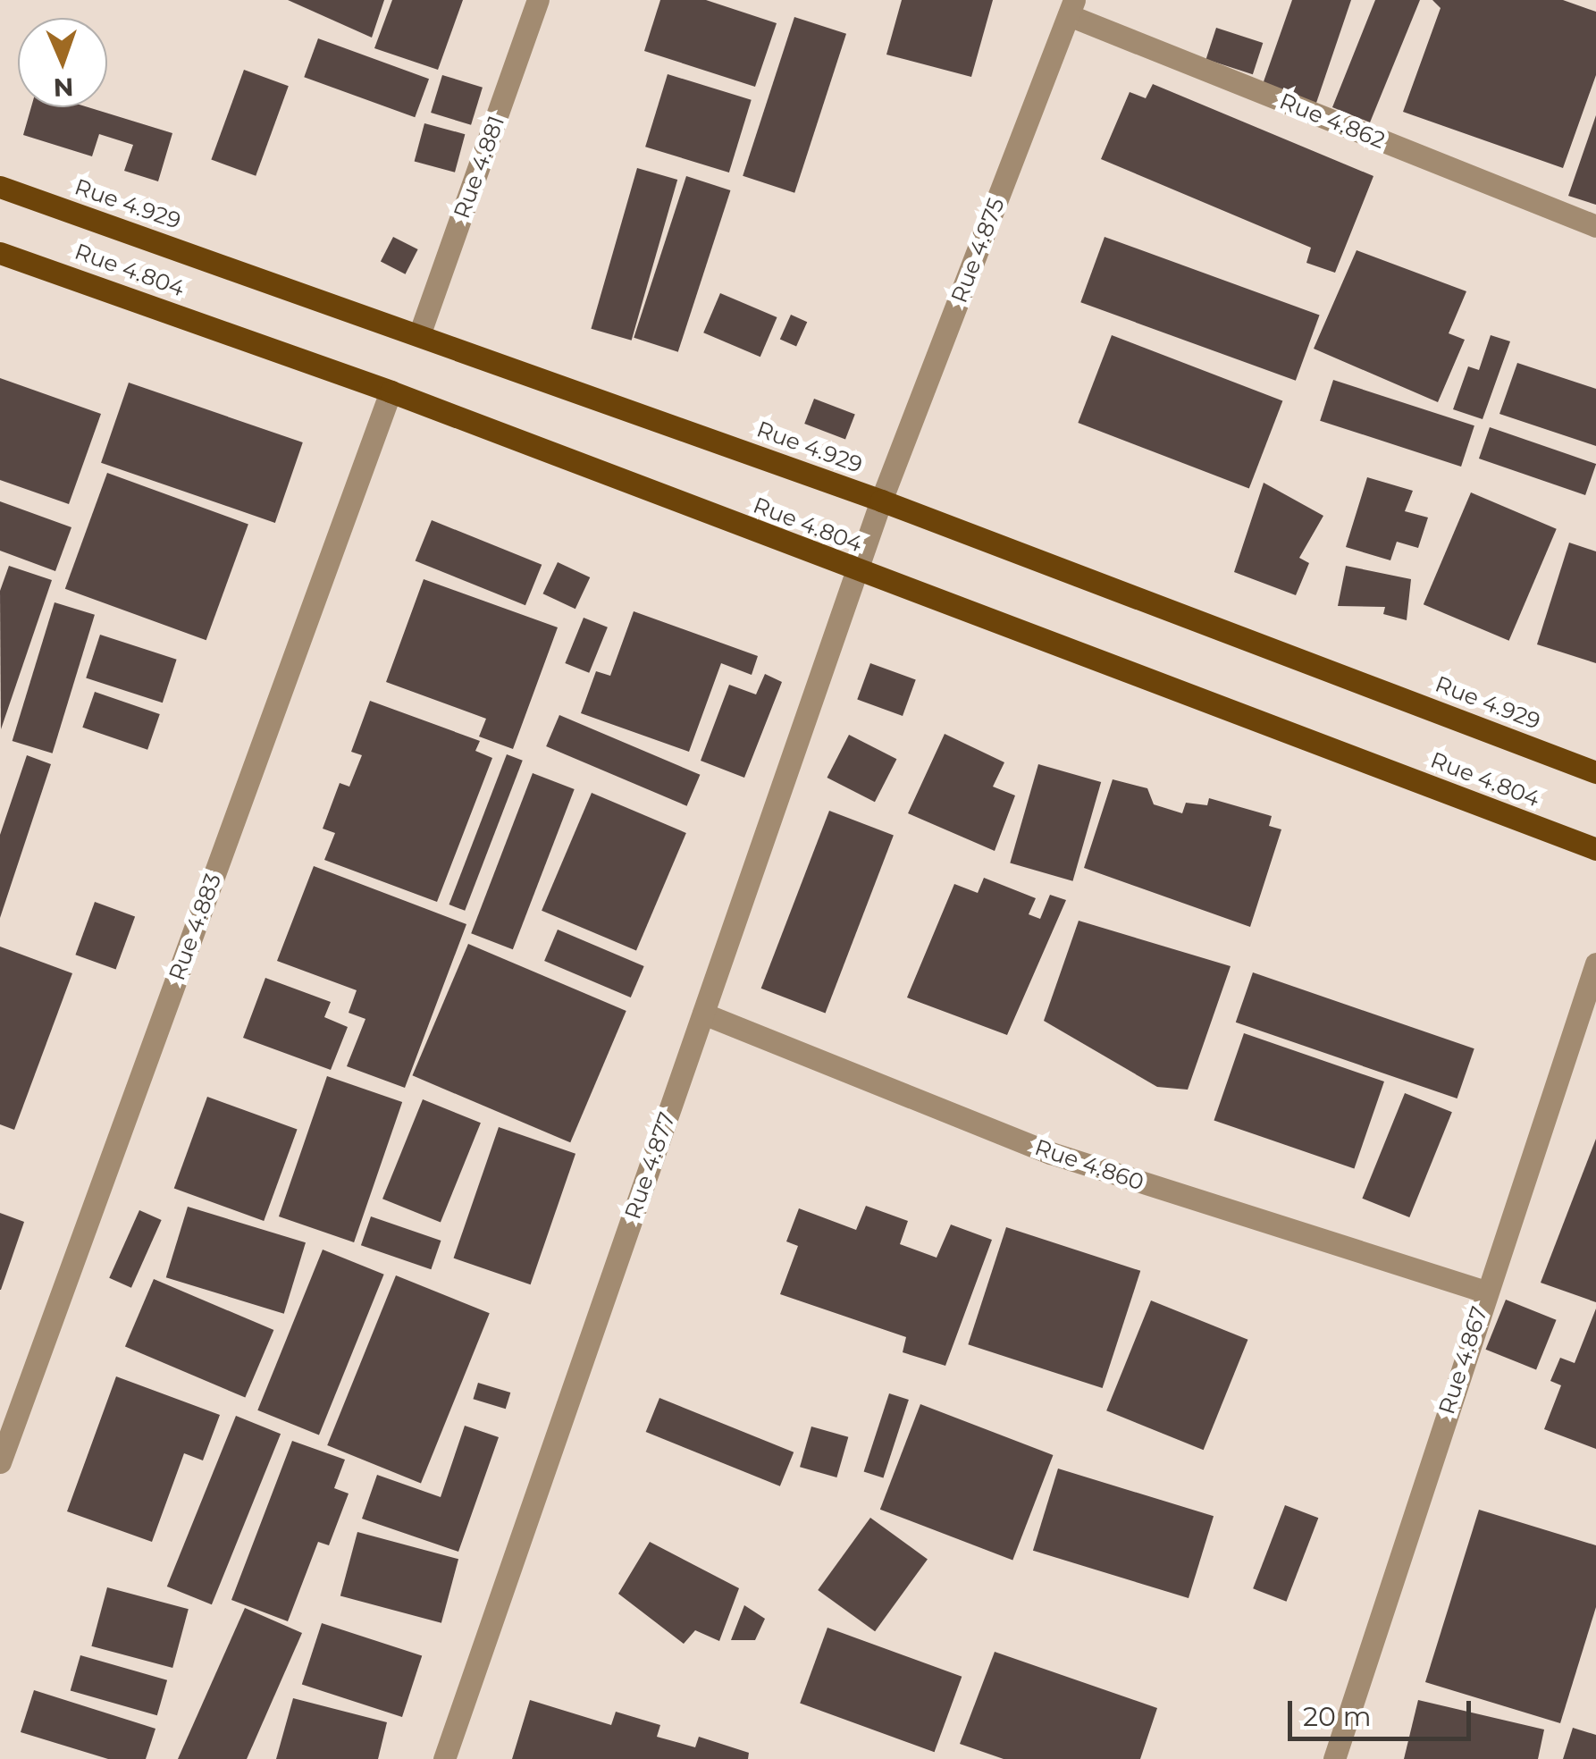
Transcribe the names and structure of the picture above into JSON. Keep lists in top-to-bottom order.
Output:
{
  "streets": {
    "main road": ["Rue 4.929", "Rue 4.804"],
    "street": [
      "Rue 4.862",
      "Rue 4.881",
      "Rue 4.875",
      "Rue 4.883",
      "Rue 4.860",
      "Rue 4.877",
      "Rue 4.867"
    ]
  },
  "crossings": [
    ["Rue 4.862", "Rue 4.875"],
    ["Rue 4.881", "Rue 4.929"],
    ["Rue 4.929", "Rue 4.875"],
    ["Rue 4.875", "Rue 4.804"],
    ["Rue 4.875", "Rue 4.877"],
    ["Rue 4.804", "Rue 4.883"],
    ["Rue 4.804", "Rue 4.877"],
    ["Rue 4.860", "Rue 4.877"],
    ["Rue 4.860", "Rue 4.867"]
  ],
  "scale_bar": "20 m",
  "north": "bottom"
}
